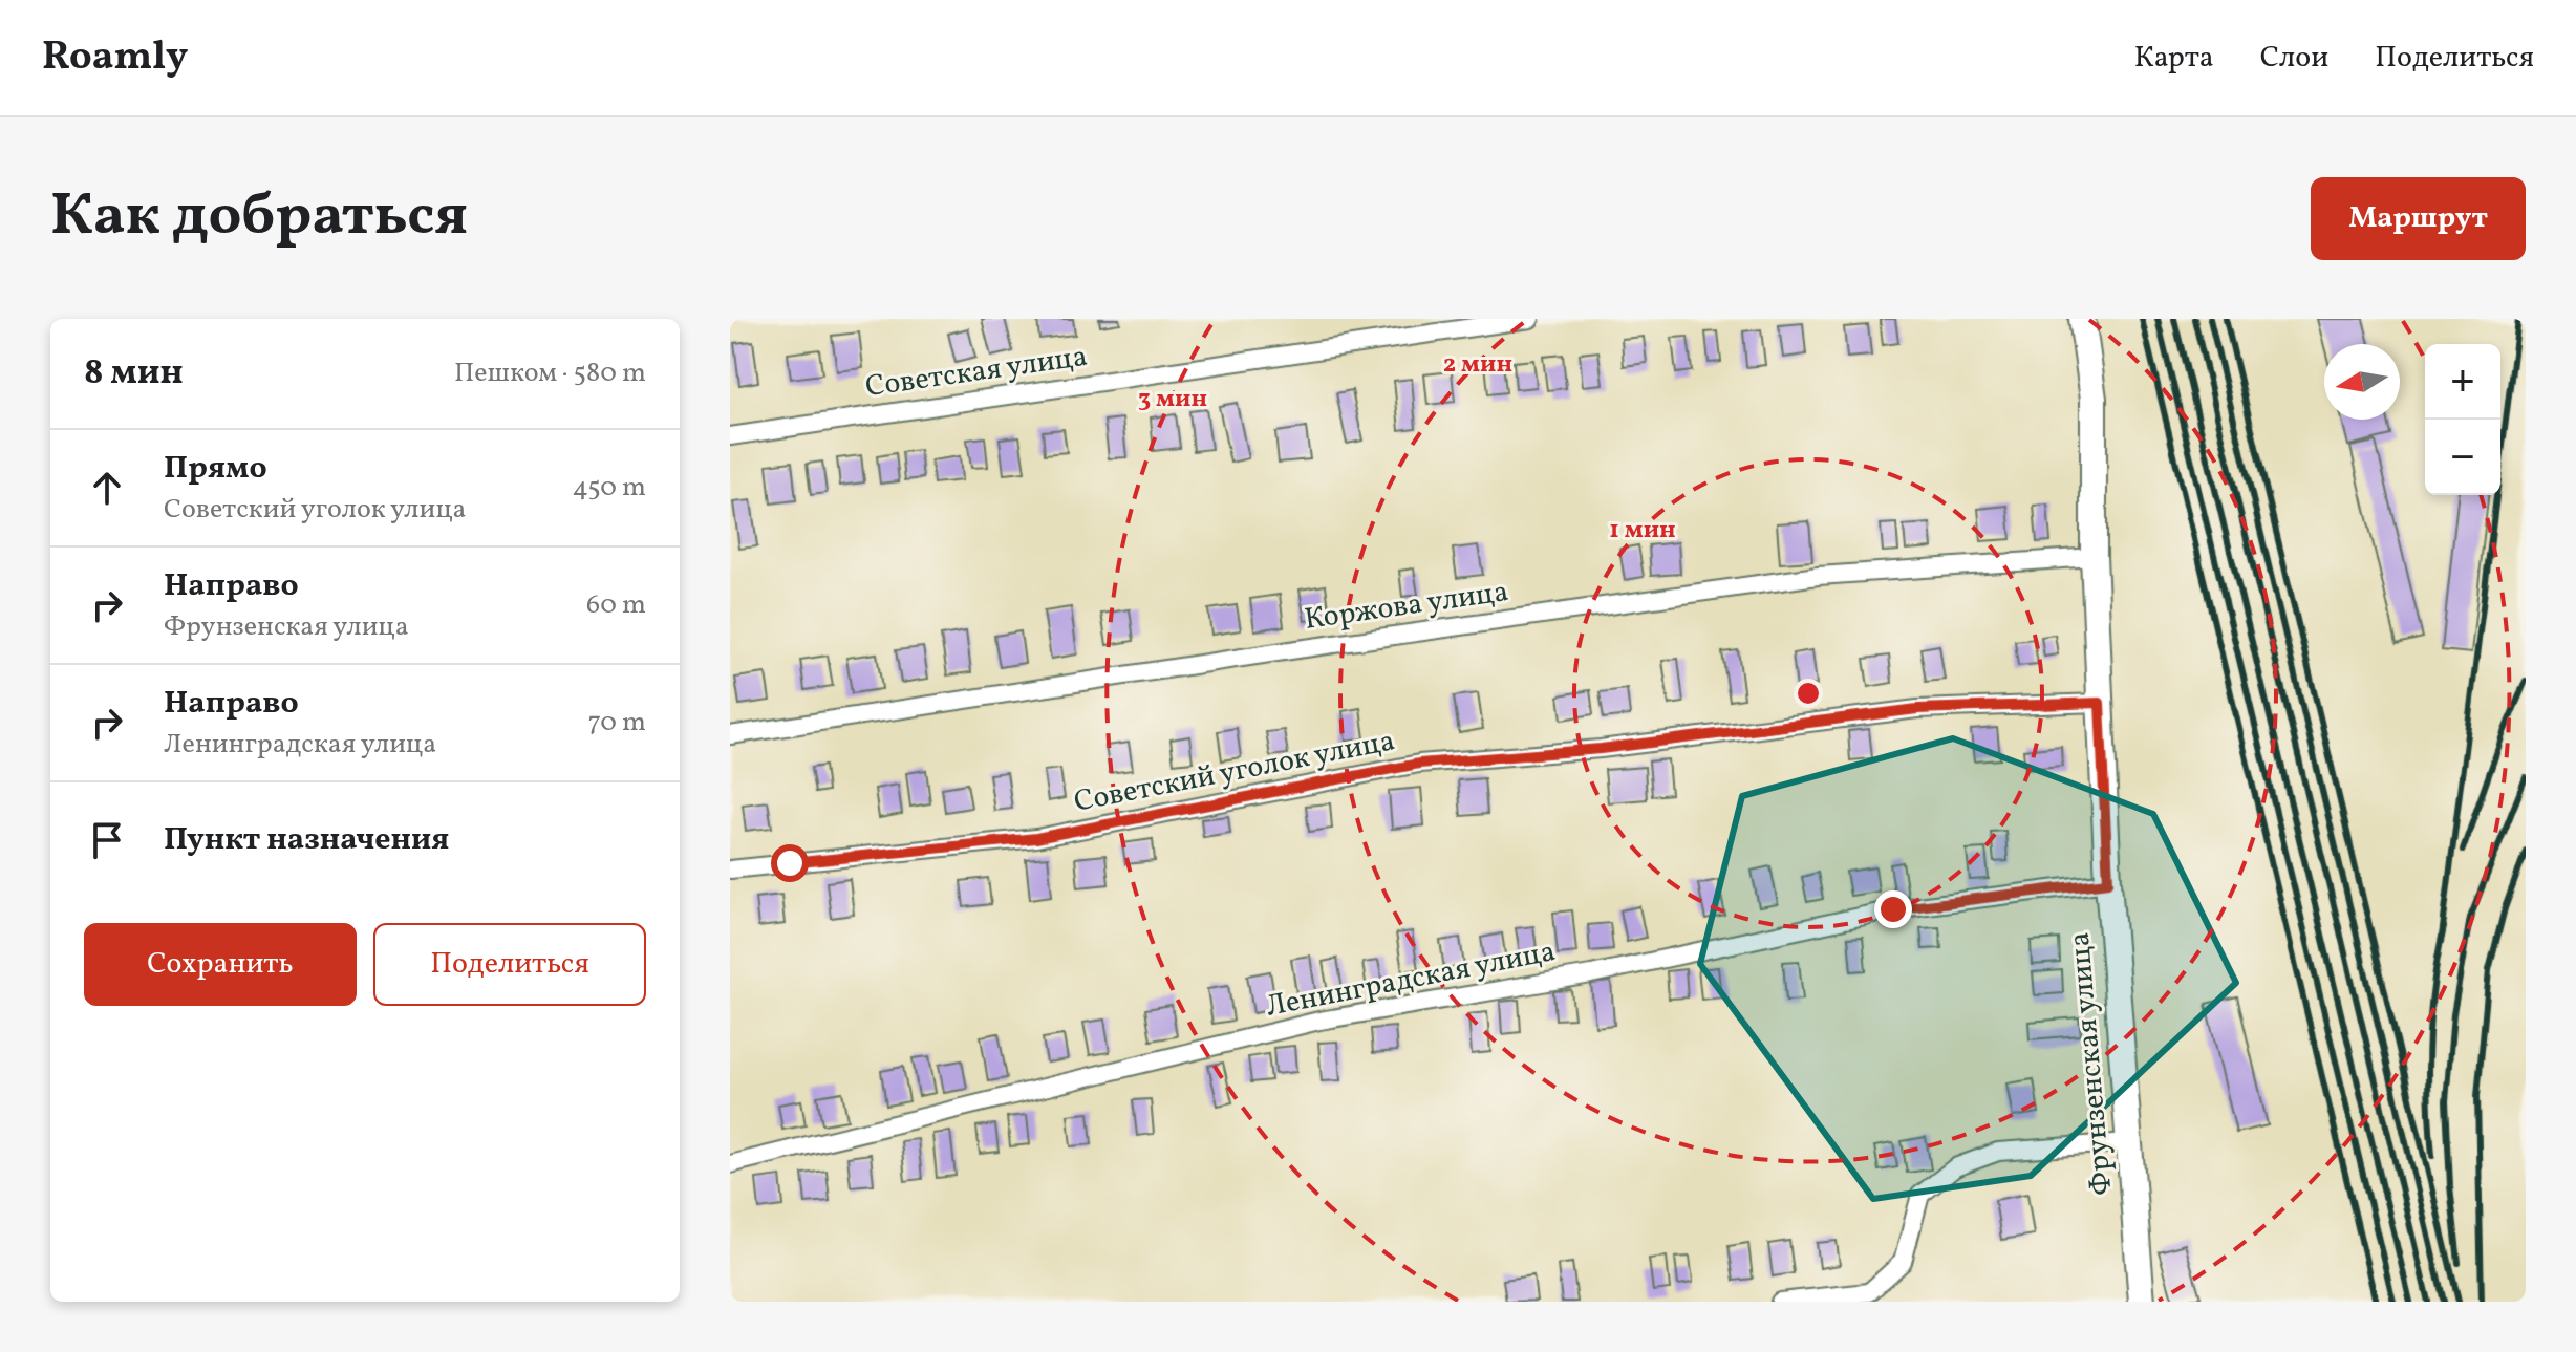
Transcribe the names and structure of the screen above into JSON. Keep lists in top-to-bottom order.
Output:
{
  "streets": {
    "street": [
      "Советская улица",
      "Коржова улица",
      "Советский уголок улица",
      "Ленинградская улица",
      "Фрунзенская улица"
    ]
  },
  "crossings": [
    ["Коржова улица", "Фрунзенская улица"],
    ["Советский уголок улица", "Фрунзенская улица"],
    ["Ленинградская улица", "Фрунзенская улица"]
  ],
  "north": "left",
  "page": {
    "header": "Roamly",
    "nav": ["Карта", "Слои", "Поделиться"],
    "title": "Как добраться",
    "buttons": [
      "Маршрут",
      ["Сохранить", "Поделиться"]
    ],
    "heading": ["8 мин", "Пешком · 580 m"],
    "map_buttons": ["+", "−"],
    "list": [
      ["Прямо", "Советский уголок улица", "450 m"],
      ["Направо", "Фрунзенская улица", "60 m"],
      ["Направо", "Ленинградская улица", "70 m"],
      "Пункт назначения"
    ]
  },
  "rings": ["2 мин", "3 мин", "1 мин"]
}
